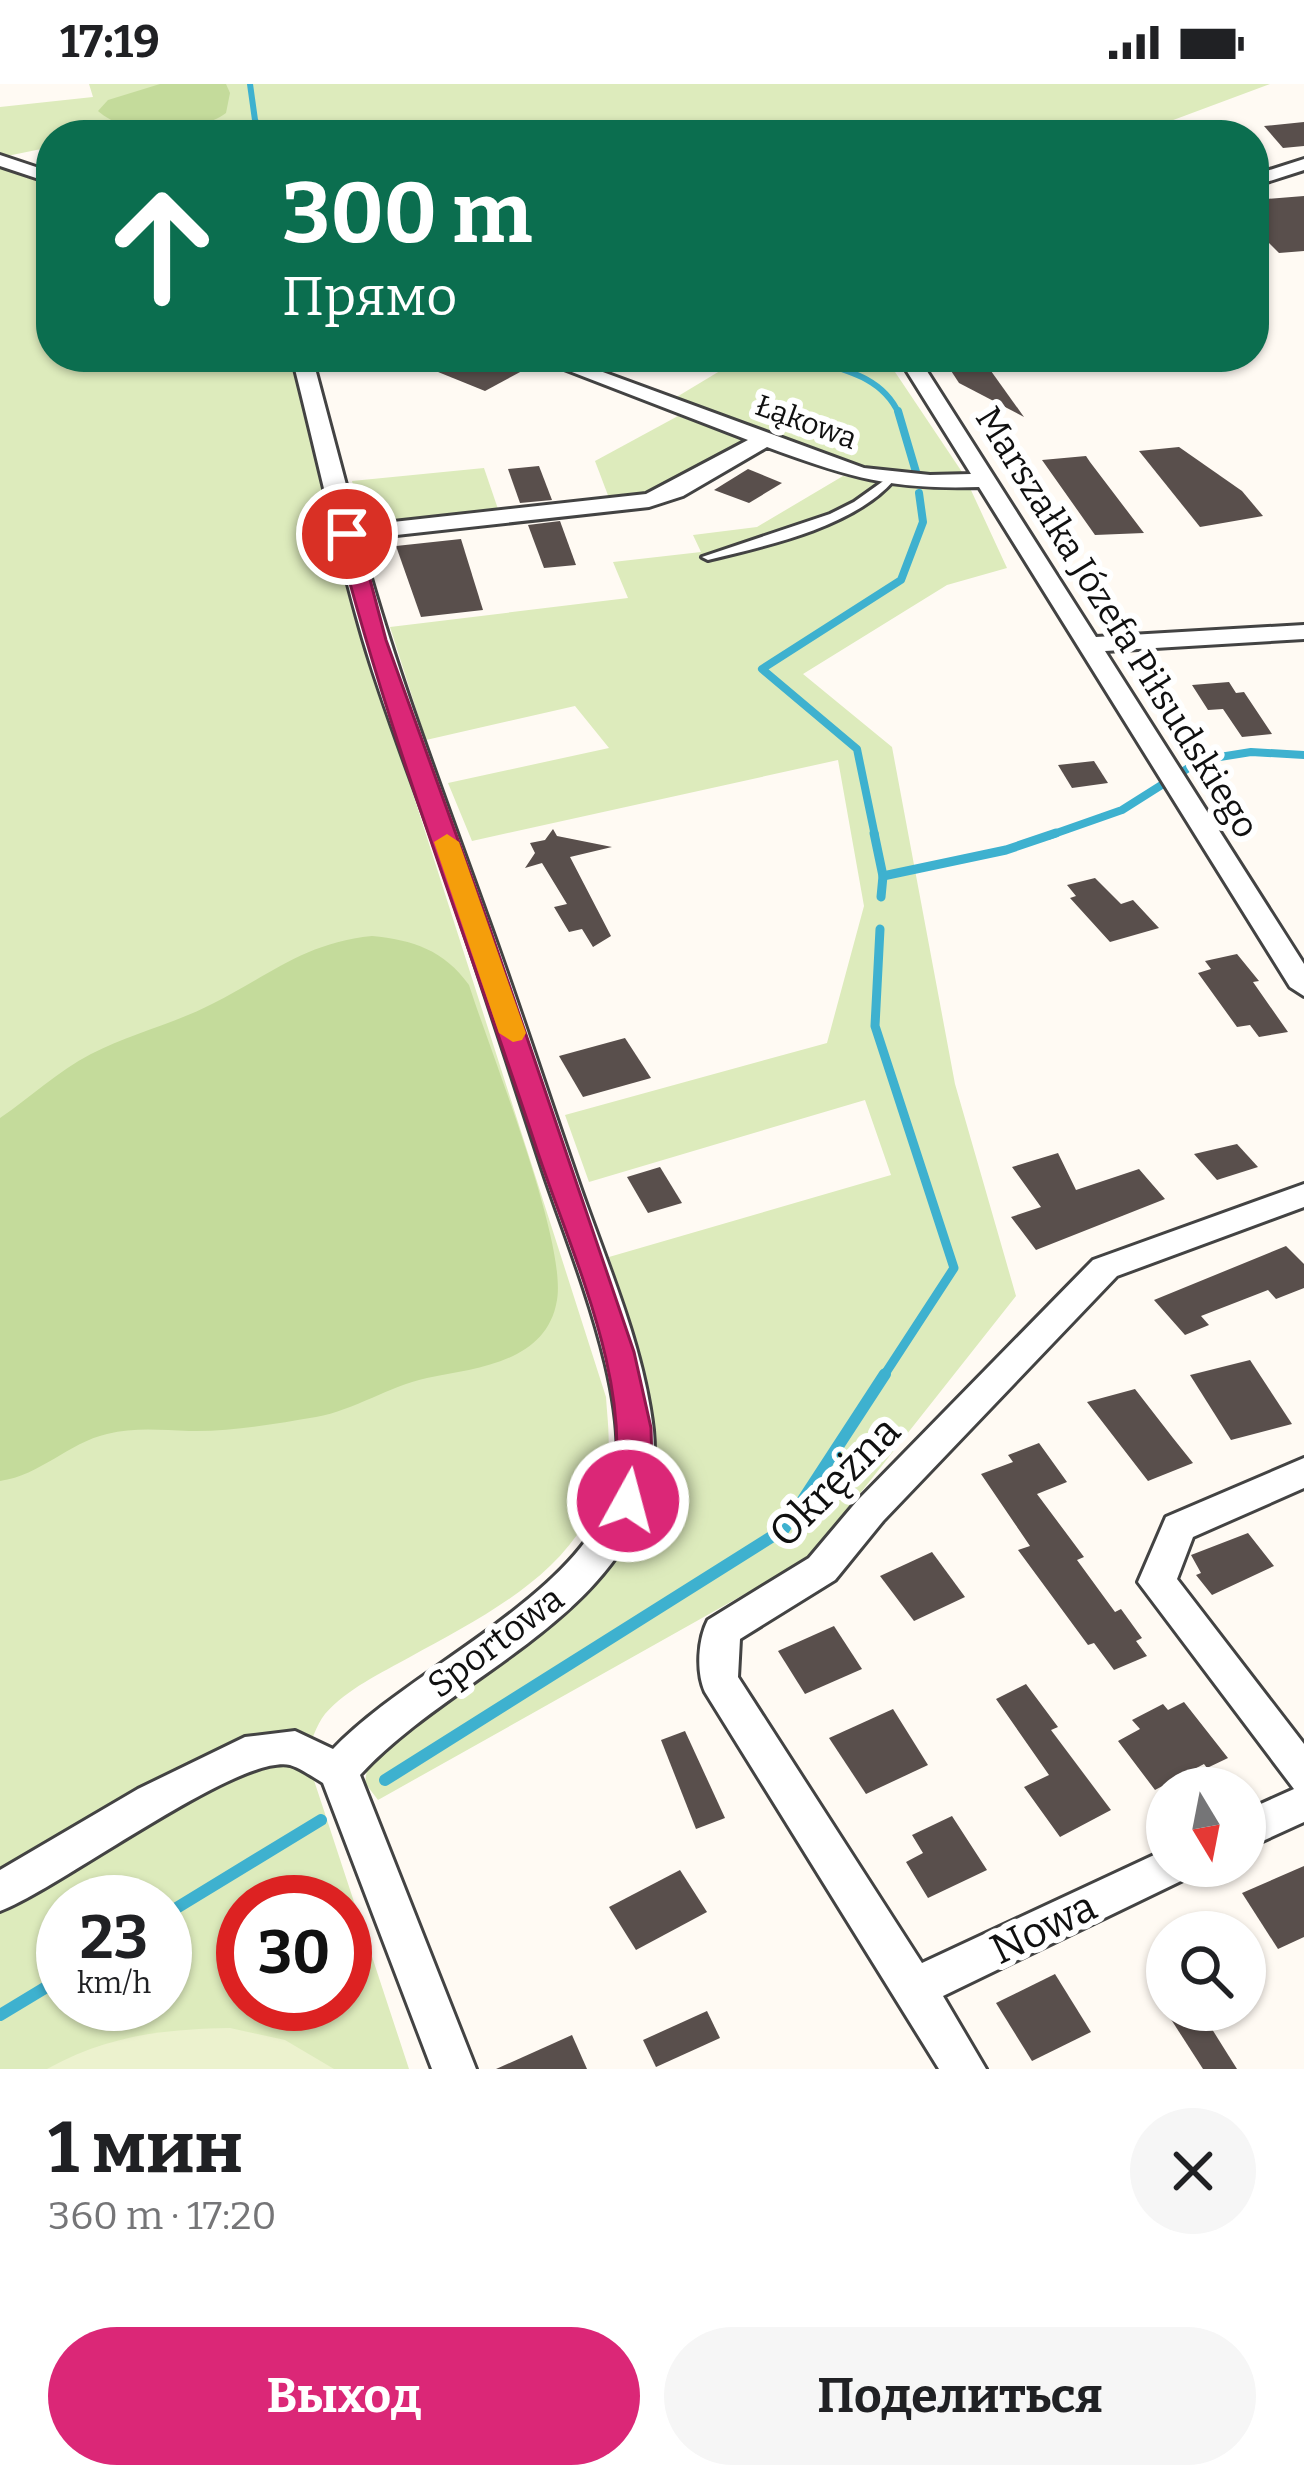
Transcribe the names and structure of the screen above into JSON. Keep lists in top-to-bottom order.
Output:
{
  "streets": {
    "street": [
      "Łąkowa",
      "Marszałka Józefa Piłsudskiego",
      "Okrężna",
      "Sportowa",
      "Nowa"
    ]
  },
  "crossings": [
    ["Łąkowa", "Marszałka Józefa Piłsudskiego"],
    ["Okrężna", "Nowa"]
  ],
  "north": "bottom",
  "page": {
    "status": "17:19",
    "turn": ["300 m", "Прямо"],
    "speed": "23 km/h",
    "limit": "30",
    "heading": ["1 мин", "360 m · 17:20"],
    "buttons": ["Выход", "Поделиться"]
  }
}
